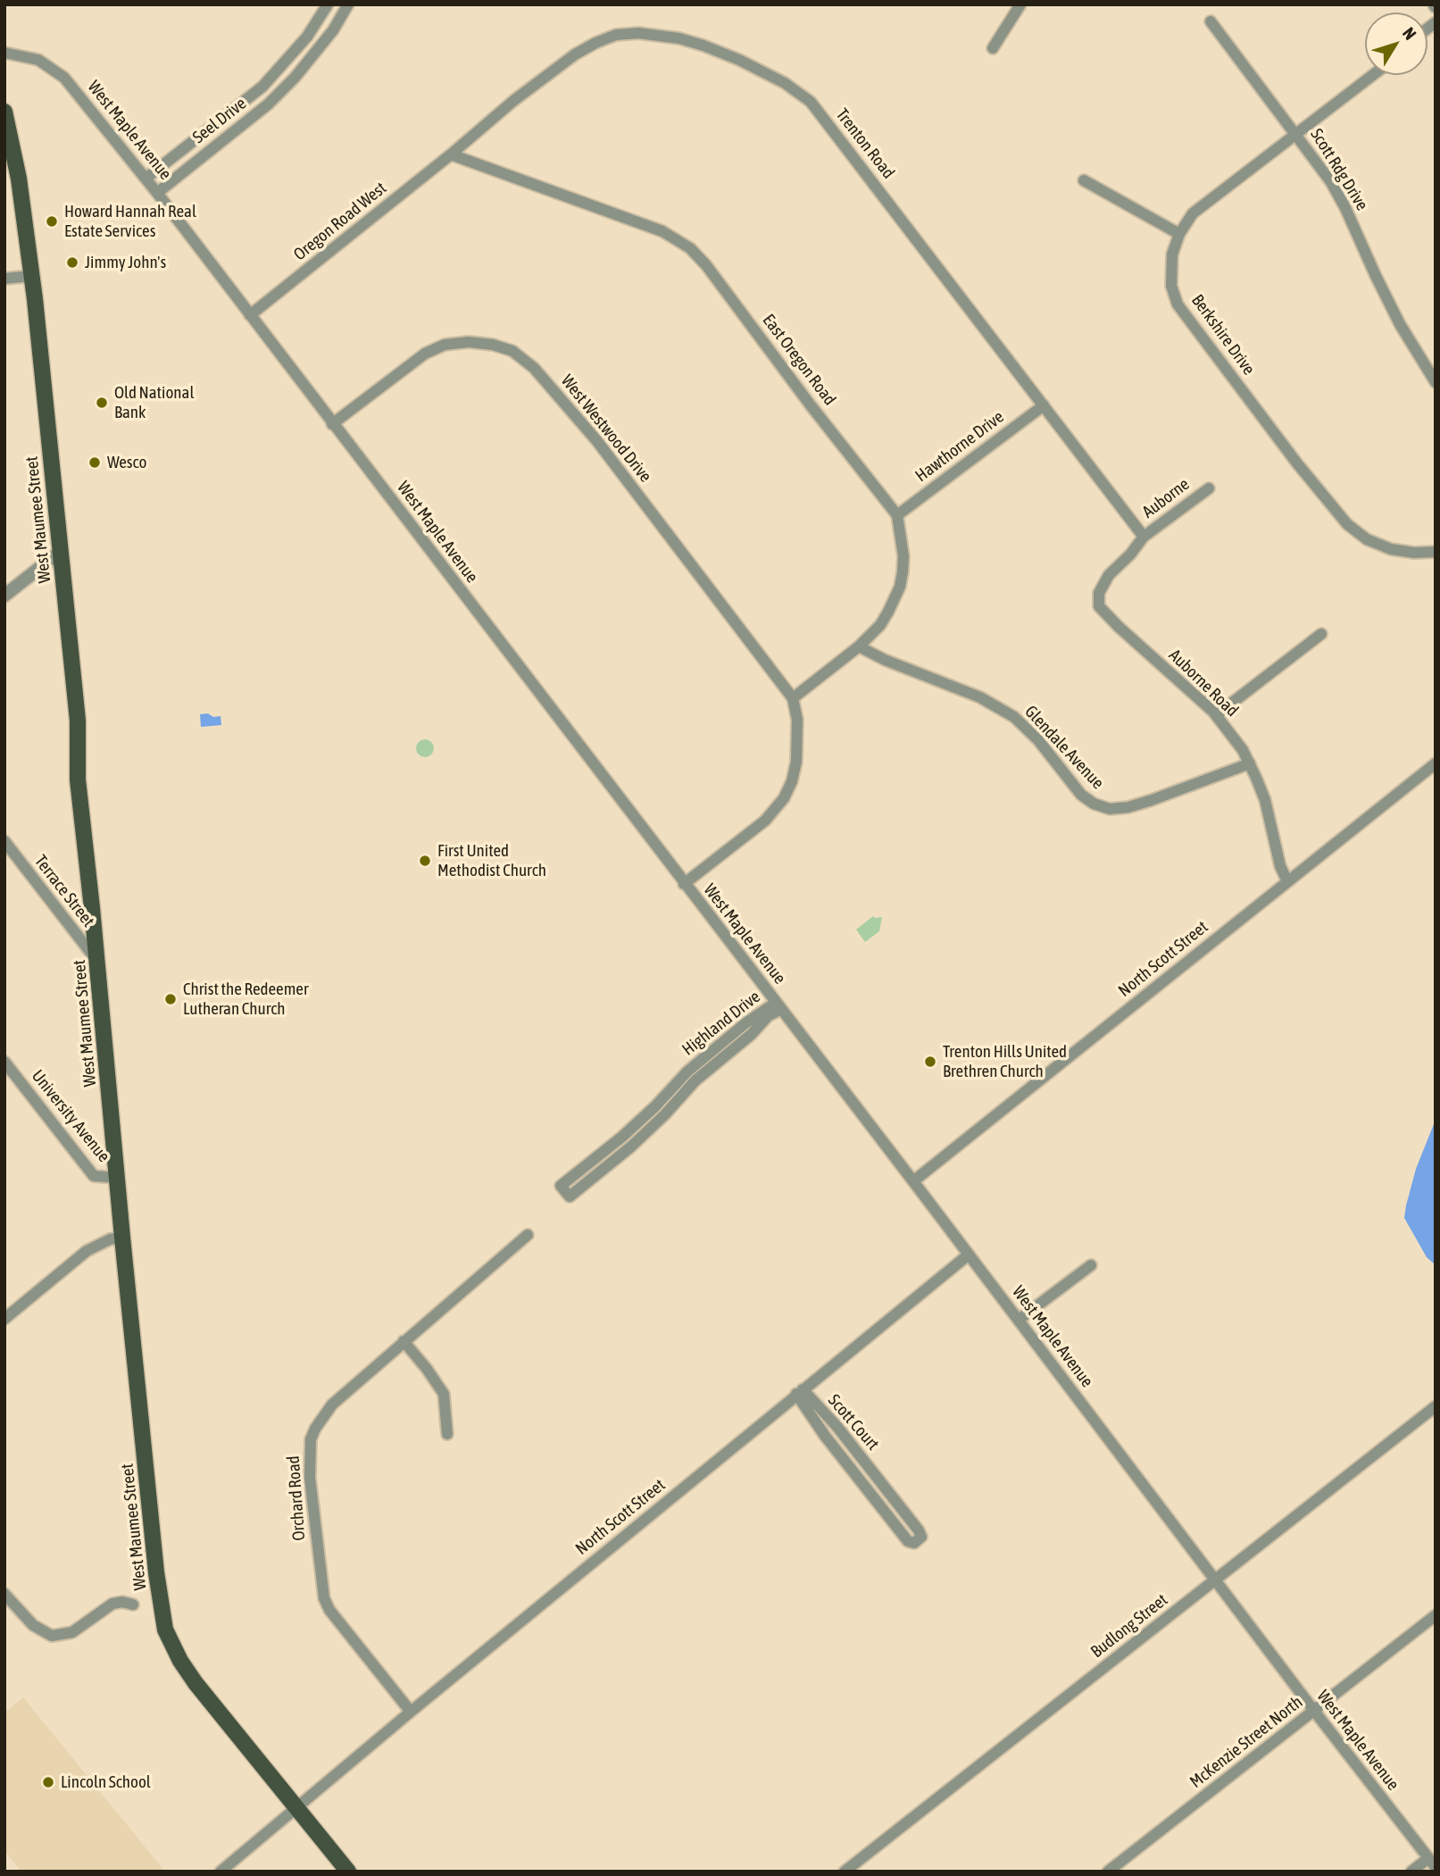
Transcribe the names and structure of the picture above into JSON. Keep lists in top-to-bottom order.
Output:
{
  "streets": {
    "main road": ["West Maumee Street"],
    "street": [
      "Seel Drive",
      "West Maple Avenue",
      "Trenton Road",
      "Scott Rdg Drive",
      "Oregon Road West",
      "Berkshire Drive",
      "East Oregon Road",
      "West Westwood Drive",
      "Hawthorne Drive",
      "Auborne",
      "Auborne Road",
      "Glendale Avenue",
      "Terrace Street",
      "North Scott Street",
      "Highland Drive",
      "University Avenue",
      "Scott Court",
      "Orchard Road",
      "Budlong Street",
      "McKenzie Street North"
    ]
  },
  "crossings": [
    ["Seel Drive", "West Maple Avenue"],
    ["West Maple Avenue", "Oregon Road West"],
    ["West Maple Avenue", "West Westwood Drive"],
    ["West Maple Avenue", "North Scott Street"],
    ["West Maple Avenue", "Highland Drive"],
    ["West Maple Avenue", "Budlong Street"],
    ["West Maple Avenue", "McKenzie Street North"],
    ["Trenton Road", "Oregon Road West"],
    ["Trenton Road", "East Oregon Road"],
    ["Trenton Road", "Hawthorne Drive"],
    ["Trenton Road", "Auborne"],
    ["Trenton Road", "Auborne Road"],
    ["Scott Rdg Drive", "Berkshire Drive"],
    ["Oregon Road West", "East Oregon Road"],
    ["East Oregon Road", "West Westwood Drive"],
    ["East Oregon Road", "Hawthorne Drive"],
    ["East Oregon Road", "Glendale Avenue"],
    ["Auborne", "Auborne Road"],
    ["West Maumee Street", "Terrace Street"],
    ["West Maumee Street", "North Scott Street"],
    ["West Maumee Street", "University Avenue"],
    ["Auborne Road", "Glendale Avenue"],
    ["Auborne Road", "North Scott Street"],
    ["North Scott Street", "Scott Court"],
    ["North Scott Street", "Orchard Road"]
  ],
  "places": [
    "Howard Hannah Real Estate Services",
    "Jimmy John's",
    "Old National Bank",
    "Wesco",
    "First United Methodist Church",
    "Christ the Redeemer Lutheran Church",
    "Trenton Hills United Brethren Church",
    "Lincoln School"
  ],
  "north": "top right"
}
